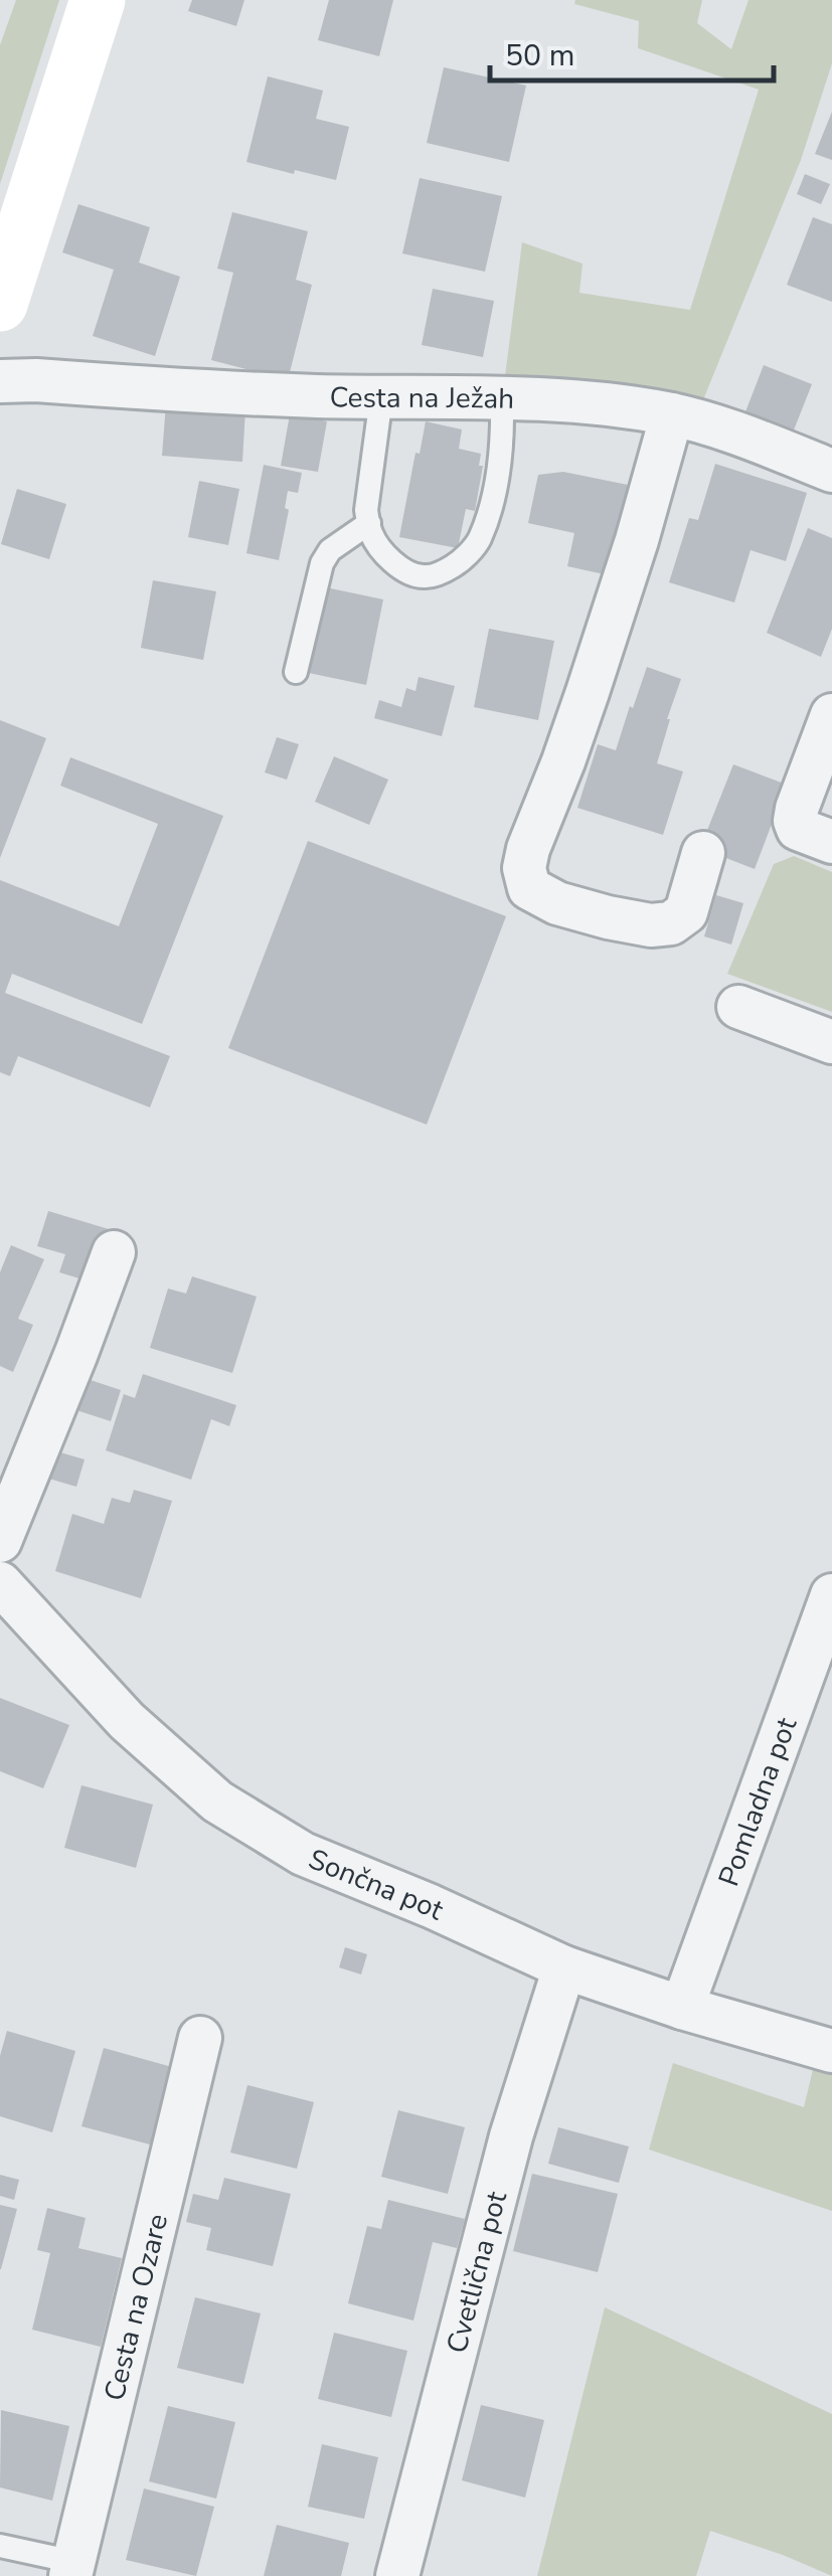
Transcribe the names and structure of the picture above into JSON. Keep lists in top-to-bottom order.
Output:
{
  "streets": {
    "street": [
      "Cesta na Ježah",
      "Pomladna pot",
      "Sončna pot",
      "Cvetlična pot",
      "Cesta na Ozare"
    ]
  },
  "crossings": [
    ["Pomladna pot", "Sončna pot"],
    ["Sončna pot", "Cvetlična pot"]
  ],
  "scale_bar": "50 m"
}
